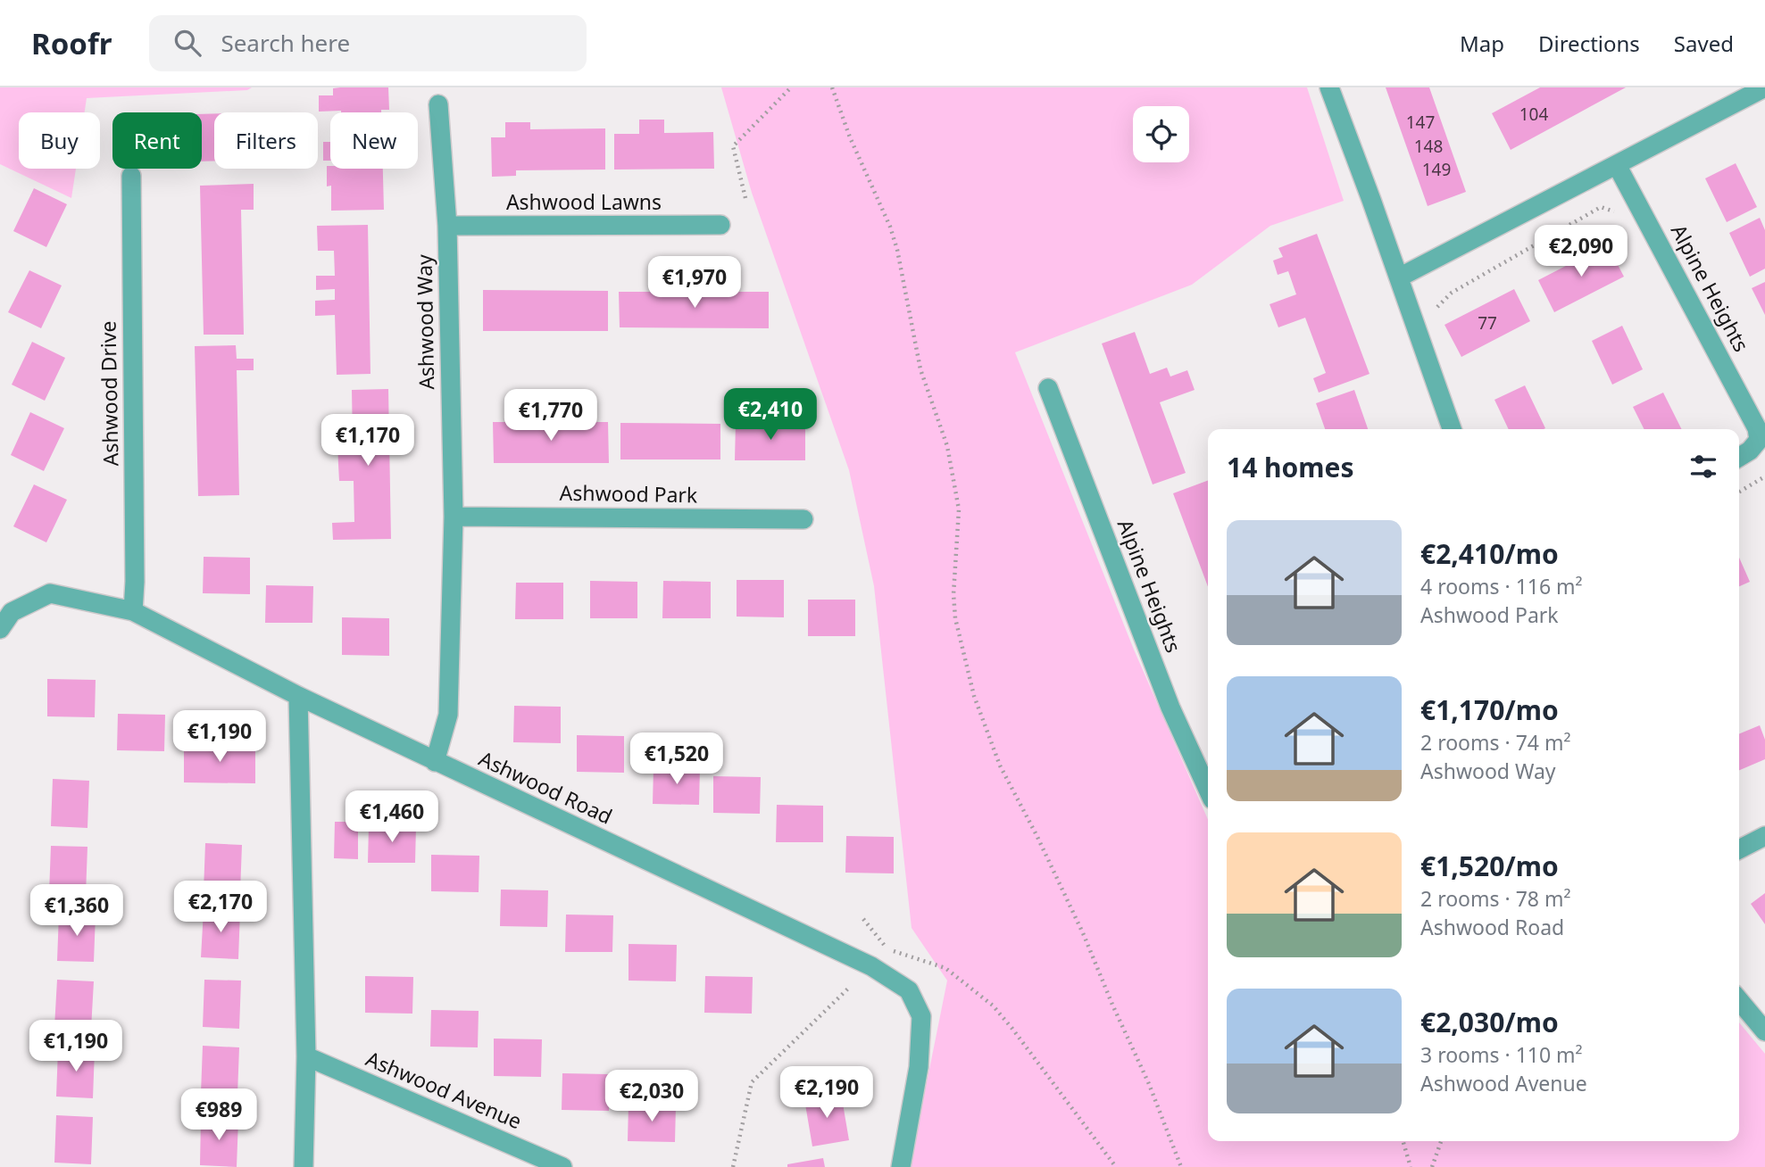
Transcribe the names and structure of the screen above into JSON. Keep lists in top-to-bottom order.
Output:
{
  "streets": {
    "street": [
      "Ashwood Lawns",
      "Alpine Heights",
      "Ashwood Way",
      "Ashwood Drive",
      "Ashwood Park",
      "Ashwood Road",
      "Ashwood Avenue"
    ]
  },
  "crossings": [
    ["Ashwood Lawns", "Ashwood Way"],
    ["Ashwood Way", "Ashwood Park"],
    ["Ashwood Way", "Ashwood Road"],
    ["Ashwood Drive", "Ashwood Road"]
  ],
  "house_numbers": [
    "104",
    "147",
    "148",
    "149",
    "77"
  ],
  "page": {
    "header": "Roofr",
    "search": "Search here",
    "nav": ["Map", "Directions", "Saved"],
    "chip": [
      "Buy",
      "Rent",
      "Filters",
      "New"
    ],
    "price": [
      "€2,090",
      "€1,970",
      "€2,410",
      "€1,770",
      "€1,170",
      "€1,190",
      "€1,520",
      "€1,460",
      "€2,170",
      "€1,360",
      "€1,190",
      "€2,190",
      "€2,030",
      "€989"
    ],
    "heading": "14 homes",
    "list": [
      {
        "name": "€2,410/mo",
        "note": "4 rooms · 116 m² · Ashwood Park"
      },
      {
        "name": "€1,170/mo",
        "note": "2 rooms · 74 m² · Ashwood Way"
      },
      {
        "name": "€1,520/mo",
        "note": "2 rooms · 78 m² · Ashwood Road"
      },
      {
        "name": "€2,030/mo",
        "note": "3 rooms · 110 m² · Ashwood Avenue"
      }
    ]
  }
}
